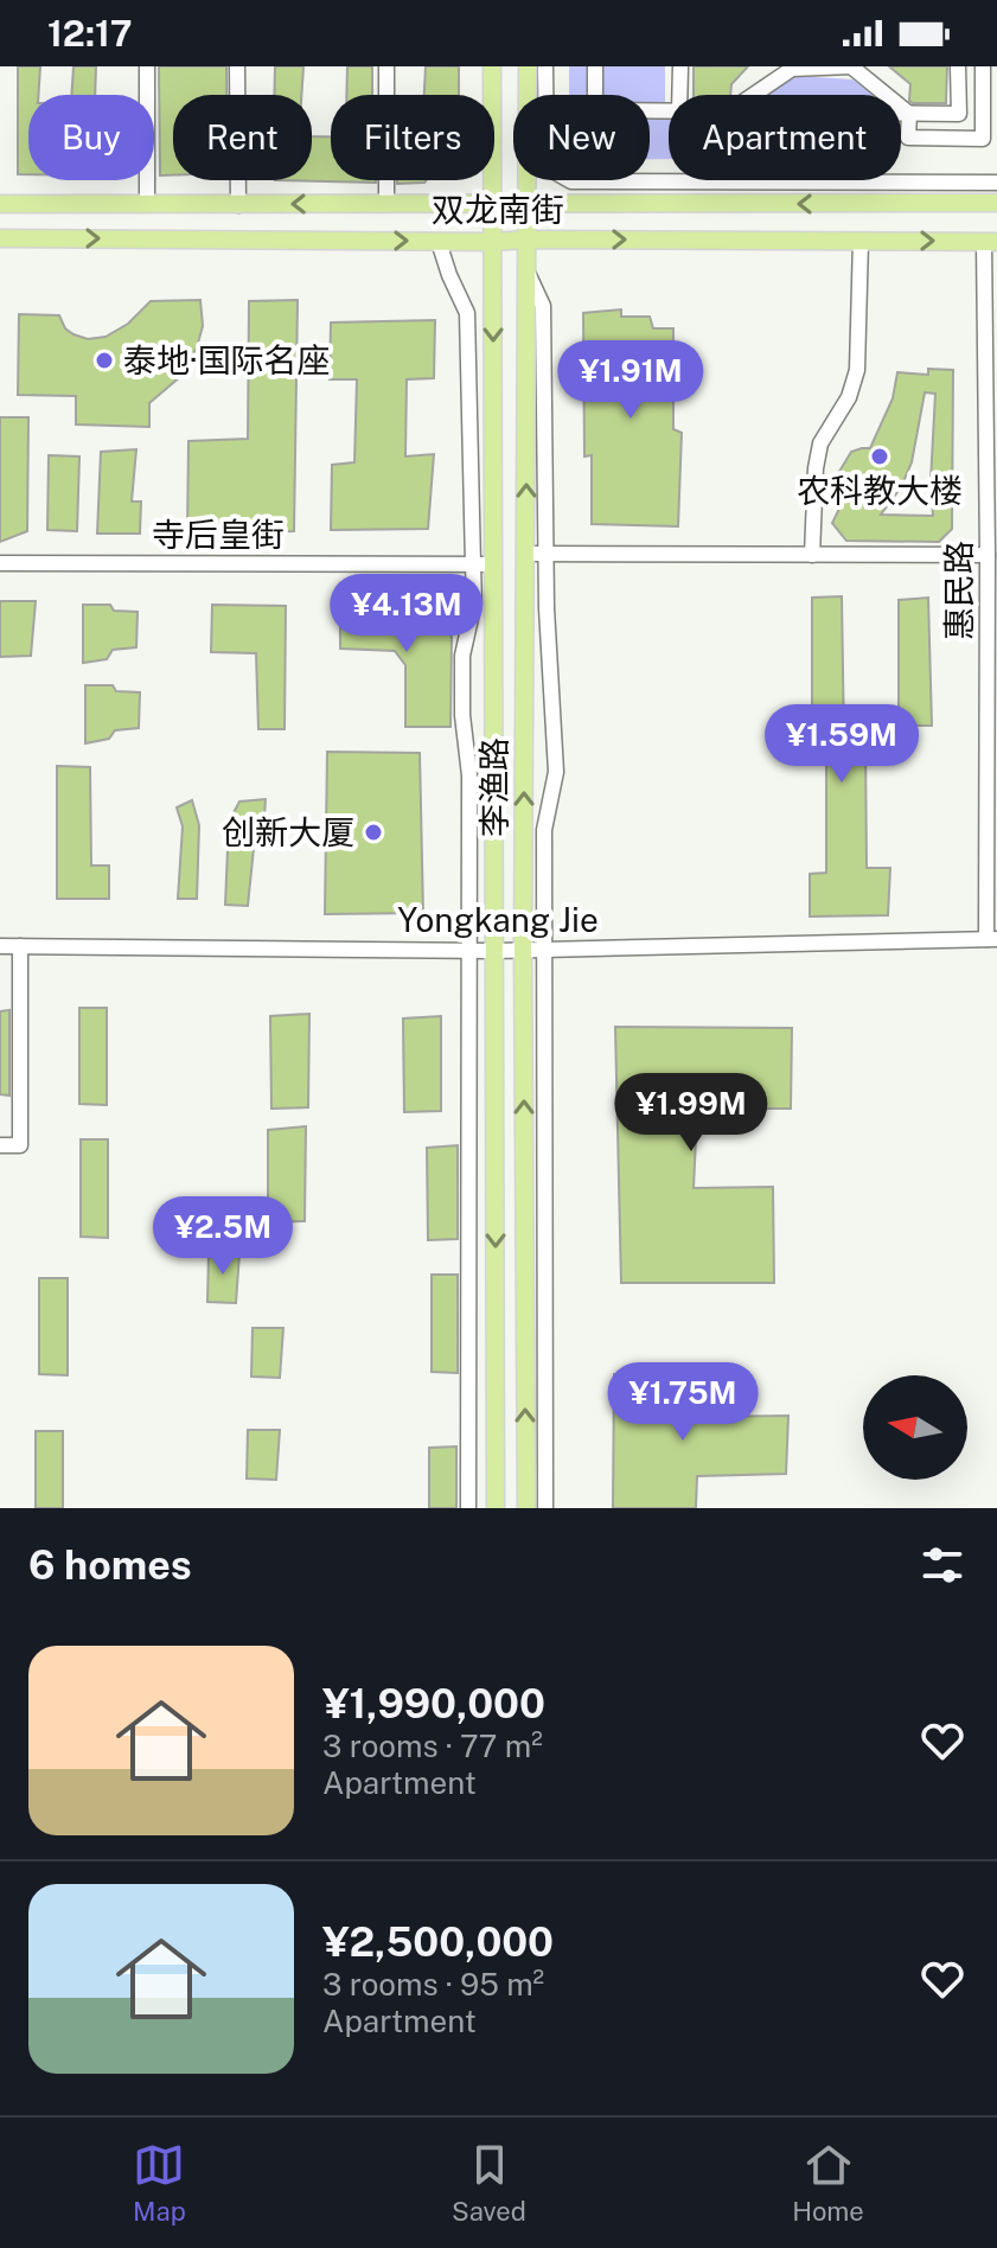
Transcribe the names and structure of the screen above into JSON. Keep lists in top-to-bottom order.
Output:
{
  "streets": {
    "main road": ["双龙南街", "李渔路"],
    "street": ["寺后皇街", "惠民路", "Yongkang Jie"]
  },
  "crossings": [
    ["双龙南街", "惠民路"],
    ["双龙南街", "李渔路"],
    ["寺后皇街", "李渔路"],
    ["惠民路", "Yongkang Jie"],
    ["李渔路", "Yongkang Jie"]
  ],
  "places": ["泰地·国际名座", "农科教大楼", "创新大厦"],
  "north": "left",
  "page": {
    "status": "12:17",
    "chip": [
      "Buy",
      "Rent",
      "Filters",
      "New",
      "Apartment"
    ],
    "price": [
      "¥1.91M",
      "¥4.13M",
      "¥1.59M",
      "¥1.99M",
      "¥2.5M",
      "¥1.75M"
    ],
    "heading": "6 homes",
    "list": [
      {
        "name": "¥1,990,000",
        "note": "3 rooms · 77 m² · Apartment"
      },
      {
        "name": "¥2,500,000",
        "note": "3 rooms · 95 m² · Apartment"
      }
    ],
    "tabs": ["Map", "Saved", "Home"]
  }
}
